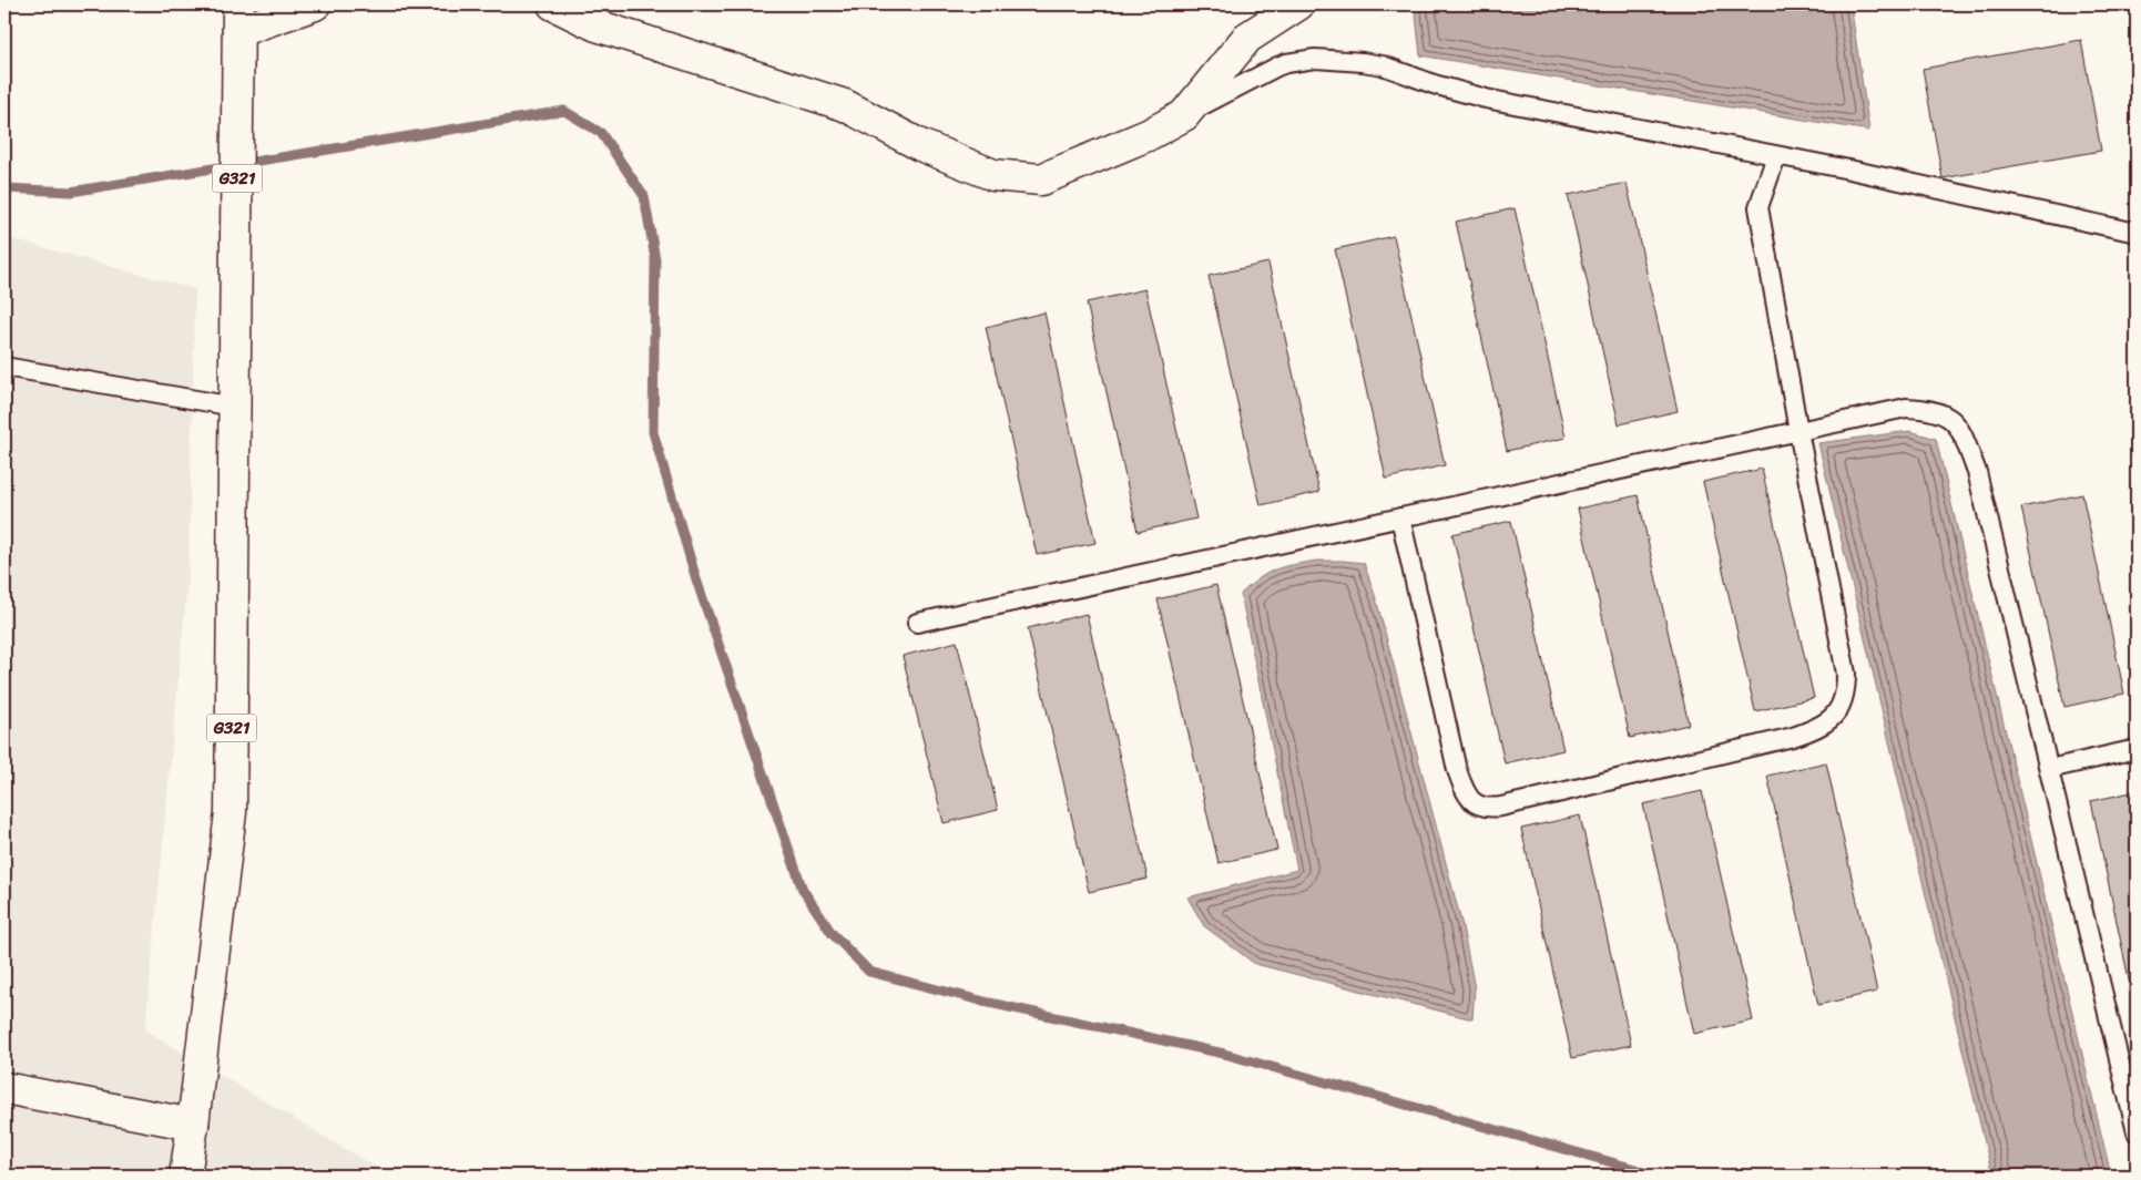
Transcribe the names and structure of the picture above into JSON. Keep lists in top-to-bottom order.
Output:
{
  "streets": {
    "main road": ["G321"]
  }
}
